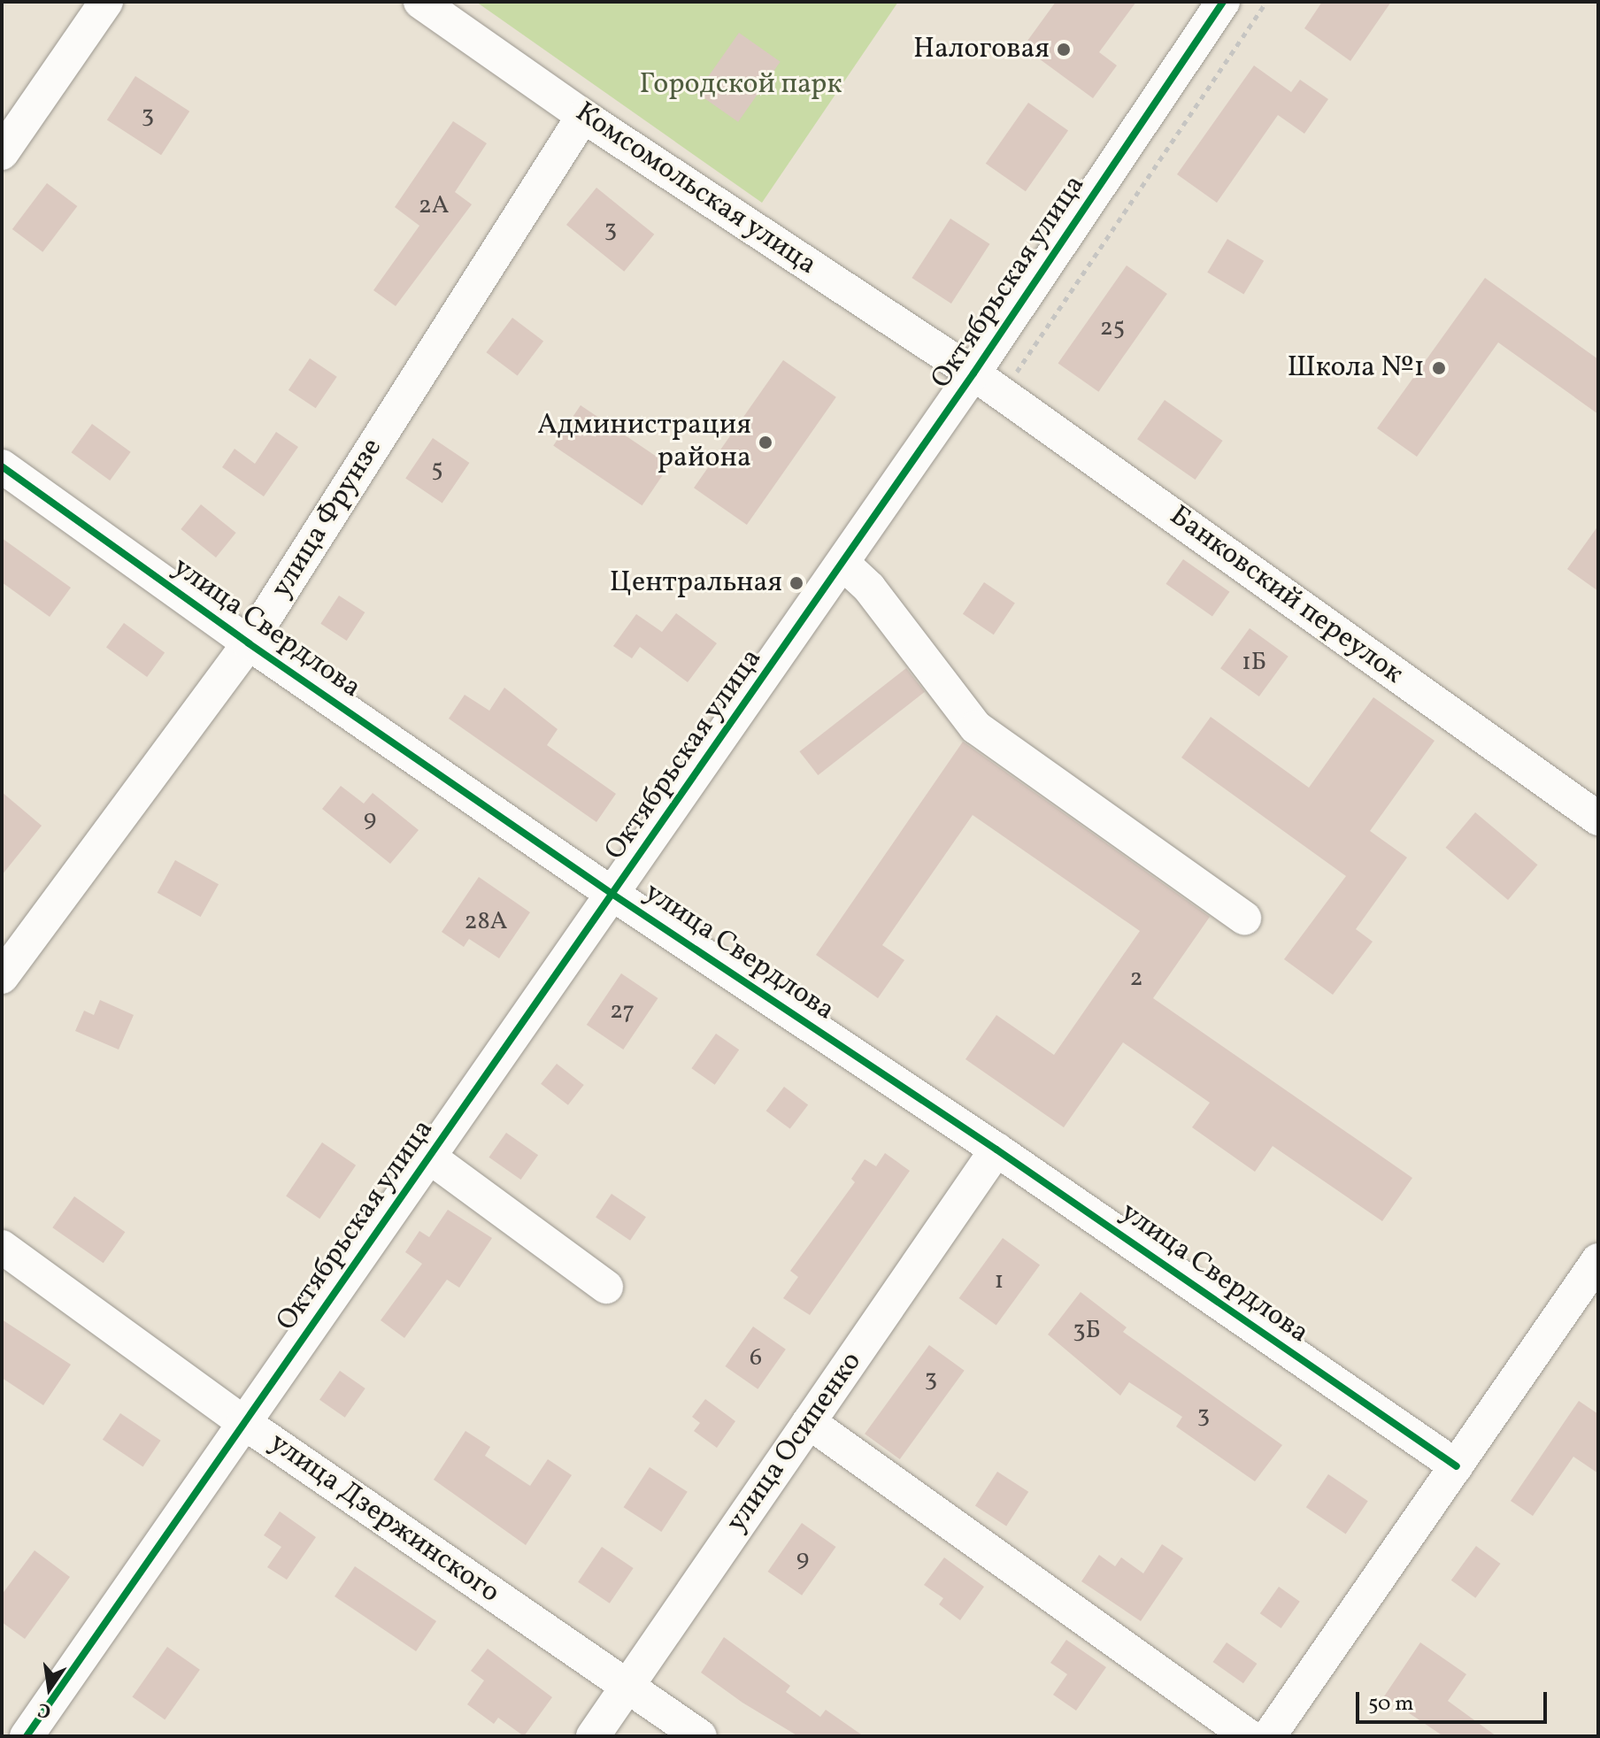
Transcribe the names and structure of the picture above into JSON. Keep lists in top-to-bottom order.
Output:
{
  "streets": {
    "street": [
      "Комсомольская улица",
      "Октябрьская улица",
      "улица Фрунзе",
      "Банковский переулок",
      "улица Свердлова",
      "улица Осипенко",
      "улица Дзержинского"
    ]
  },
  "crossings": [
    ["Комсомольская улица", "Октябрьская улица"],
    ["Комсомольская улица", "улица Фрунзе"],
    ["Комсомольская улица", "Банковский переулок"],
    ["Октябрьская улица", "Банковский переулок"],
    ["Октябрьская улица", "улица Свердлова"],
    ["Октябрьская улица", "улица Дзержинского"],
    ["улица Фрунзе", "улица Свердлова"],
    ["улица Свердлова", "улица Осипенко"],
    ["улица Осипенко", "улица Дзержинского"]
  ],
  "parks": ["Городской парк"],
  "places": [
    "Налоговая",
    "Школа №1",
    "Администрация района",
    "Центральная"
  ],
  "house_numbers": [
    "3",
    "2А",
    "3",
    "25",
    "5",
    "1Б",
    "9",
    "28А",
    "2",
    "27",
    "1",
    "3Б",
    "6",
    "3",
    "3",
    "9"
  ],
  "scale_bar": "50 m",
  "north": "bottom"
}
